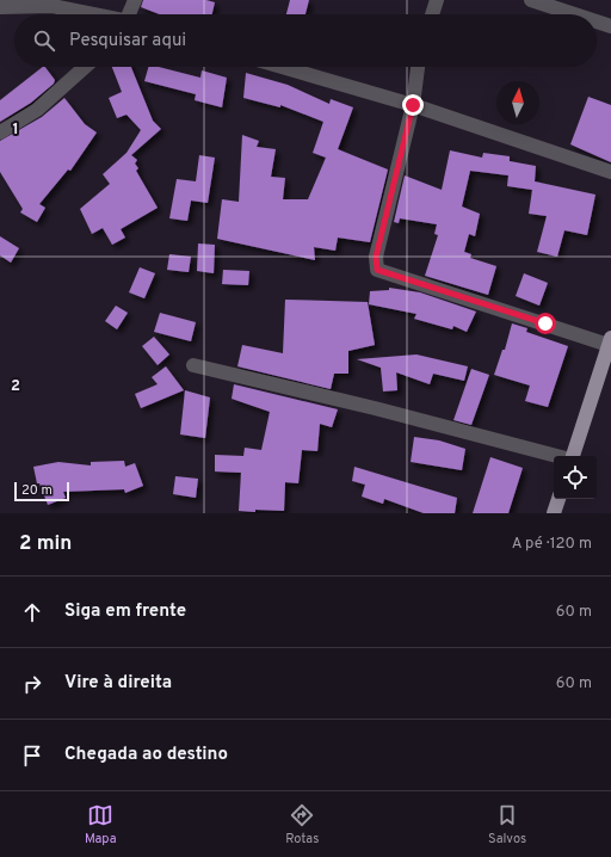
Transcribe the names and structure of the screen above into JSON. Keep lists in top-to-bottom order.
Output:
{
  "scale_bar": "20 m",
  "north": "top",
  "page": {
    "search": "Pesquisar aqui",
    "scale": "20 m",
    "heading": ["2 min", "A pé · 120 m"],
    "list": [
      ["Siga em frente", "60 m"],
      ["Vire à direita", "60 m"],
      "Chegada ao destino"
    ],
    "nav": ["Mapa", "Rotas", "Salvos"]
  },
  "grid": {
    "rows": ["1", "2"]
  }
}
